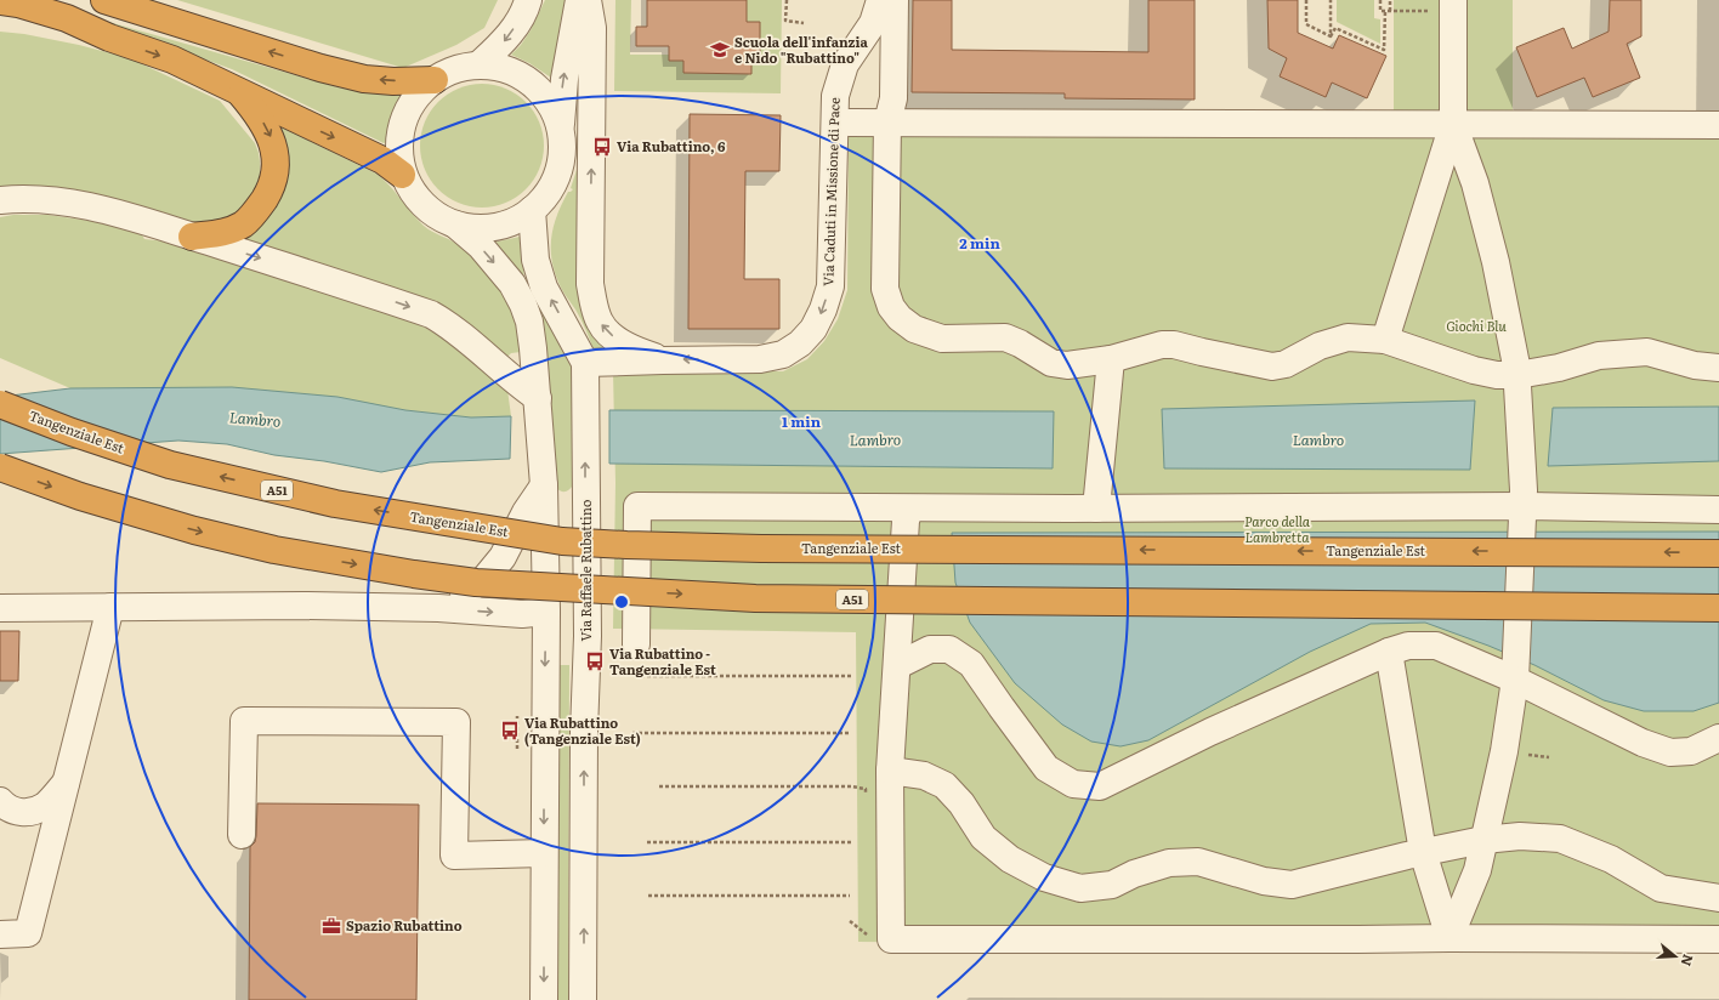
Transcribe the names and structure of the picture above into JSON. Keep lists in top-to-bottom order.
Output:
{
  "streets": {
    "highway": ["Tangenziale Est", "A51"],
    "street": ["Via Caduti in Missione di Pace", "Via Raffaele Rubattino"]
  },
  "crossings": [
    ["Via Caduti in Missione di Pace", "Via Raffaele Rubattino"]
  ],
  "one_way": ["Via Caduti in Missione di Pace"],
  "water": ["Lambro"],
  "parks": ["Giochi Blu", "Parco della Lambretta"],
  "places": {
    "school or university": ["Scuola dell'infanzia e Nido \"Rubattino\""],
    "bus stop": ["Via Rubattino, 6", "Via Rubattino - Tangenziale Est", "Via Rubattino (Tangenziale Est)"],
    "office": ["Spazio Rubattino"]
  },
  "north": "right",
  "rings": ["2 min", "1 min"]
}
